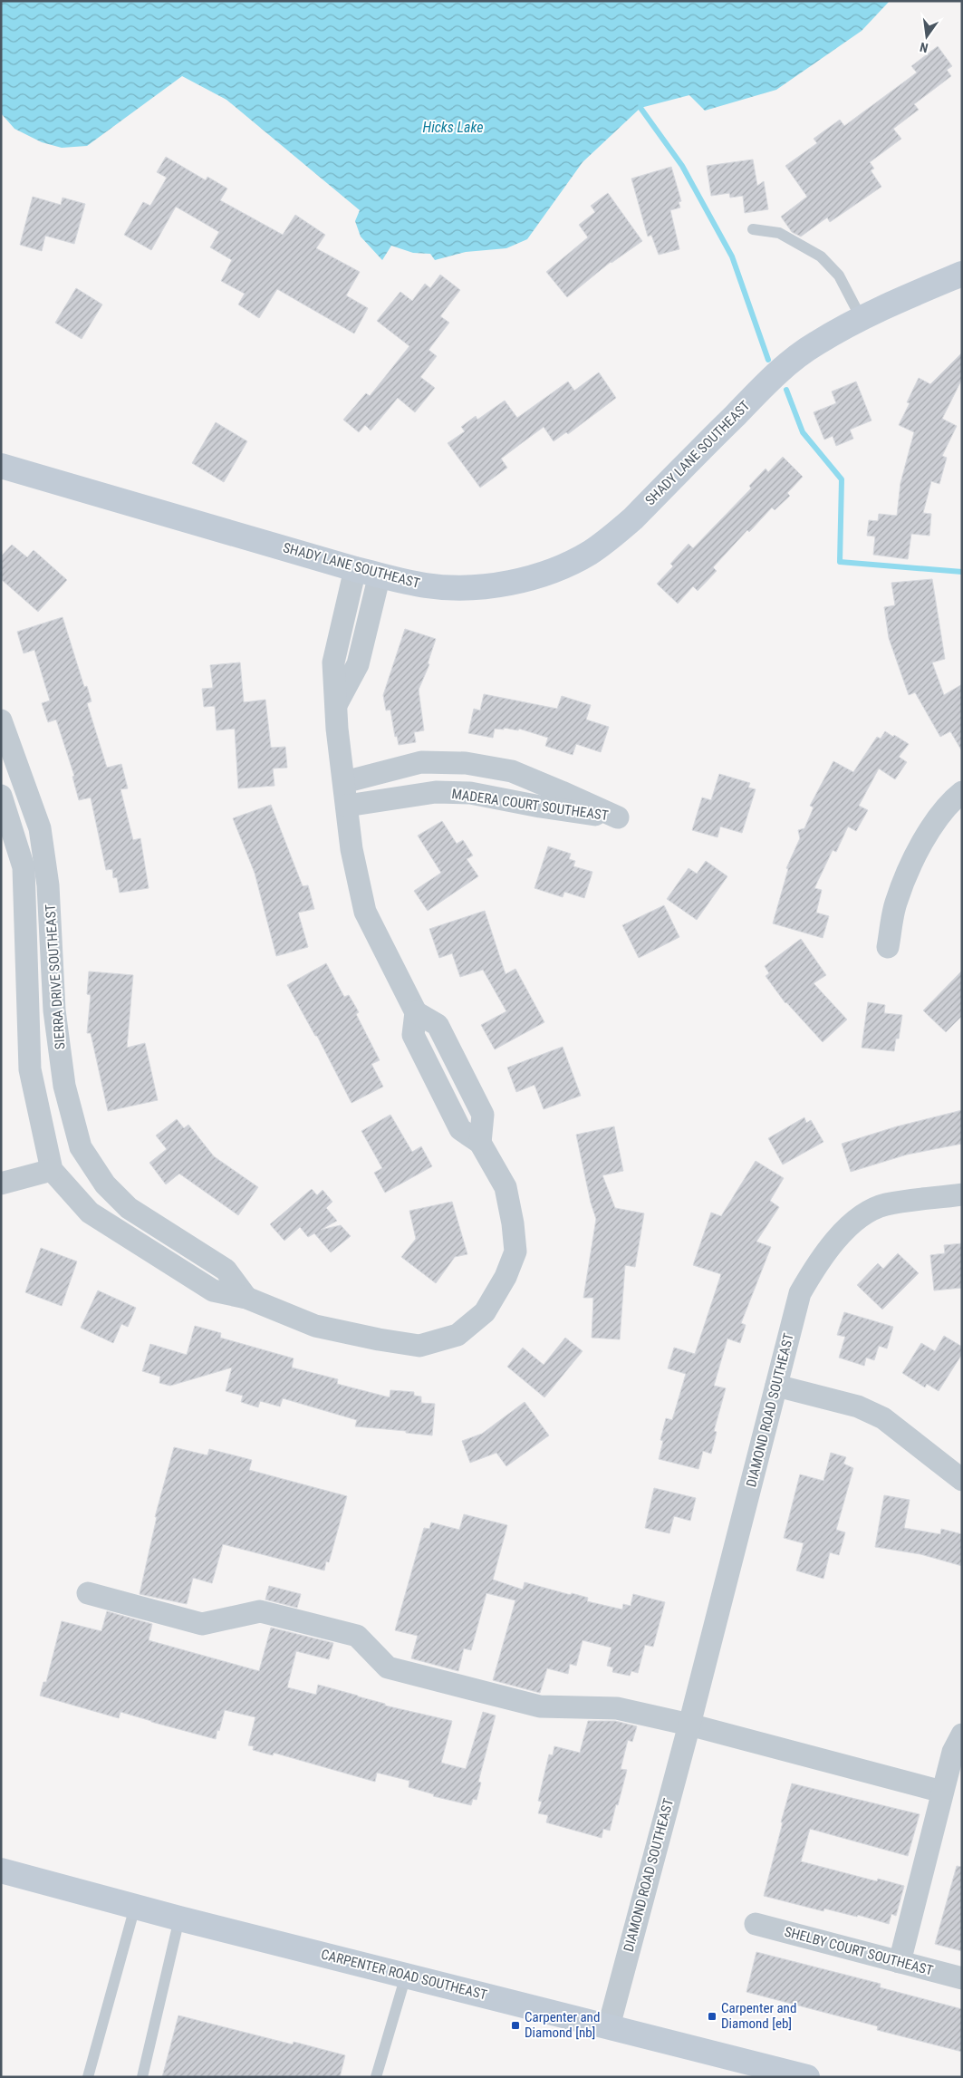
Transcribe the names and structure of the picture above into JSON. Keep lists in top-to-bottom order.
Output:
{
  "streets": {
    "street": [
      "SHADY LANE SOUTHEAST",
      "MADERA COURT SOUTHEAST",
      "SIERRA DRIVE SOUTHEAST",
      "DIAMOND ROAD SOUTHEAST",
      "SHELBY COURT SOUTHEAST",
      "CARPENTER ROAD SOUTHEAST"
    ]
  },
  "crossings": [
    ["SHADY LANE SOUTHEAST", "SIERRA DRIVE SOUTHEAST"],
    ["MADERA COURT SOUTHEAST", "SIERRA DRIVE SOUTHEAST"],
    ["DIAMOND ROAD SOUTHEAST", "CARPENTER ROAD SOUTHEAST"]
  ],
  "water": ["Hicks Lake"],
  "places": {
    "transit": ["Carpenter and Diamond [eb]", "Carpenter and Diamond [nb]"]
  },
  "north": "bottom"
}
